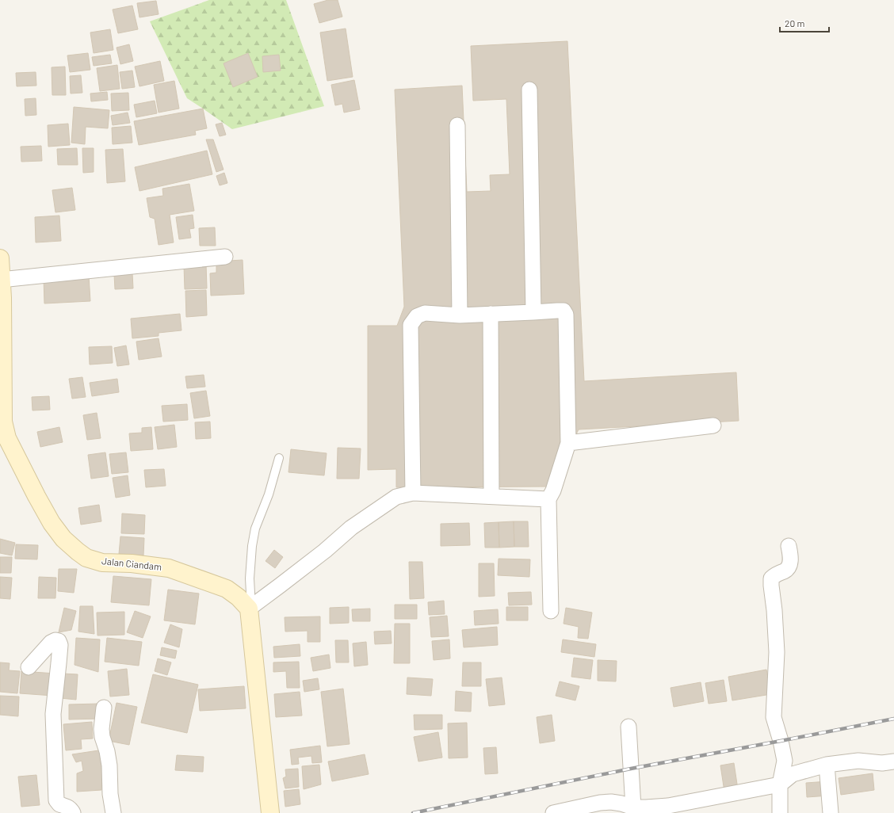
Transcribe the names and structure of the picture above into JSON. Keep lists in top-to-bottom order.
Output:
{
  "streets": {
    "street": ["Jalan Ciandam"]
  },
  "scale_bar": "20 m"
}
